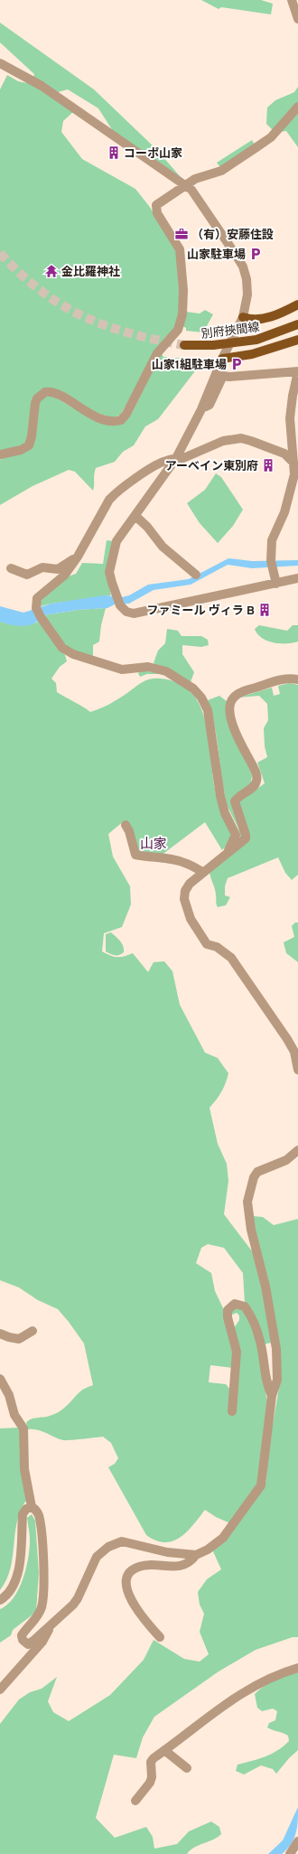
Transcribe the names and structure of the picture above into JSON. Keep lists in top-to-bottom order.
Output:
{
  "streets": {
    "main road": ["別府挾間線"]
  },
  "districts": ["山家"],
  "places": {
    "building": ["コーポ山家", "アーベイン東別府", "ファミール ヴィラ B"],
    "office": ["（有）安藤住設"],
    "parking": ["山家駐車場", "山家1組駐車場"],
    "temple": ["金比羅神社"]
  }
}
